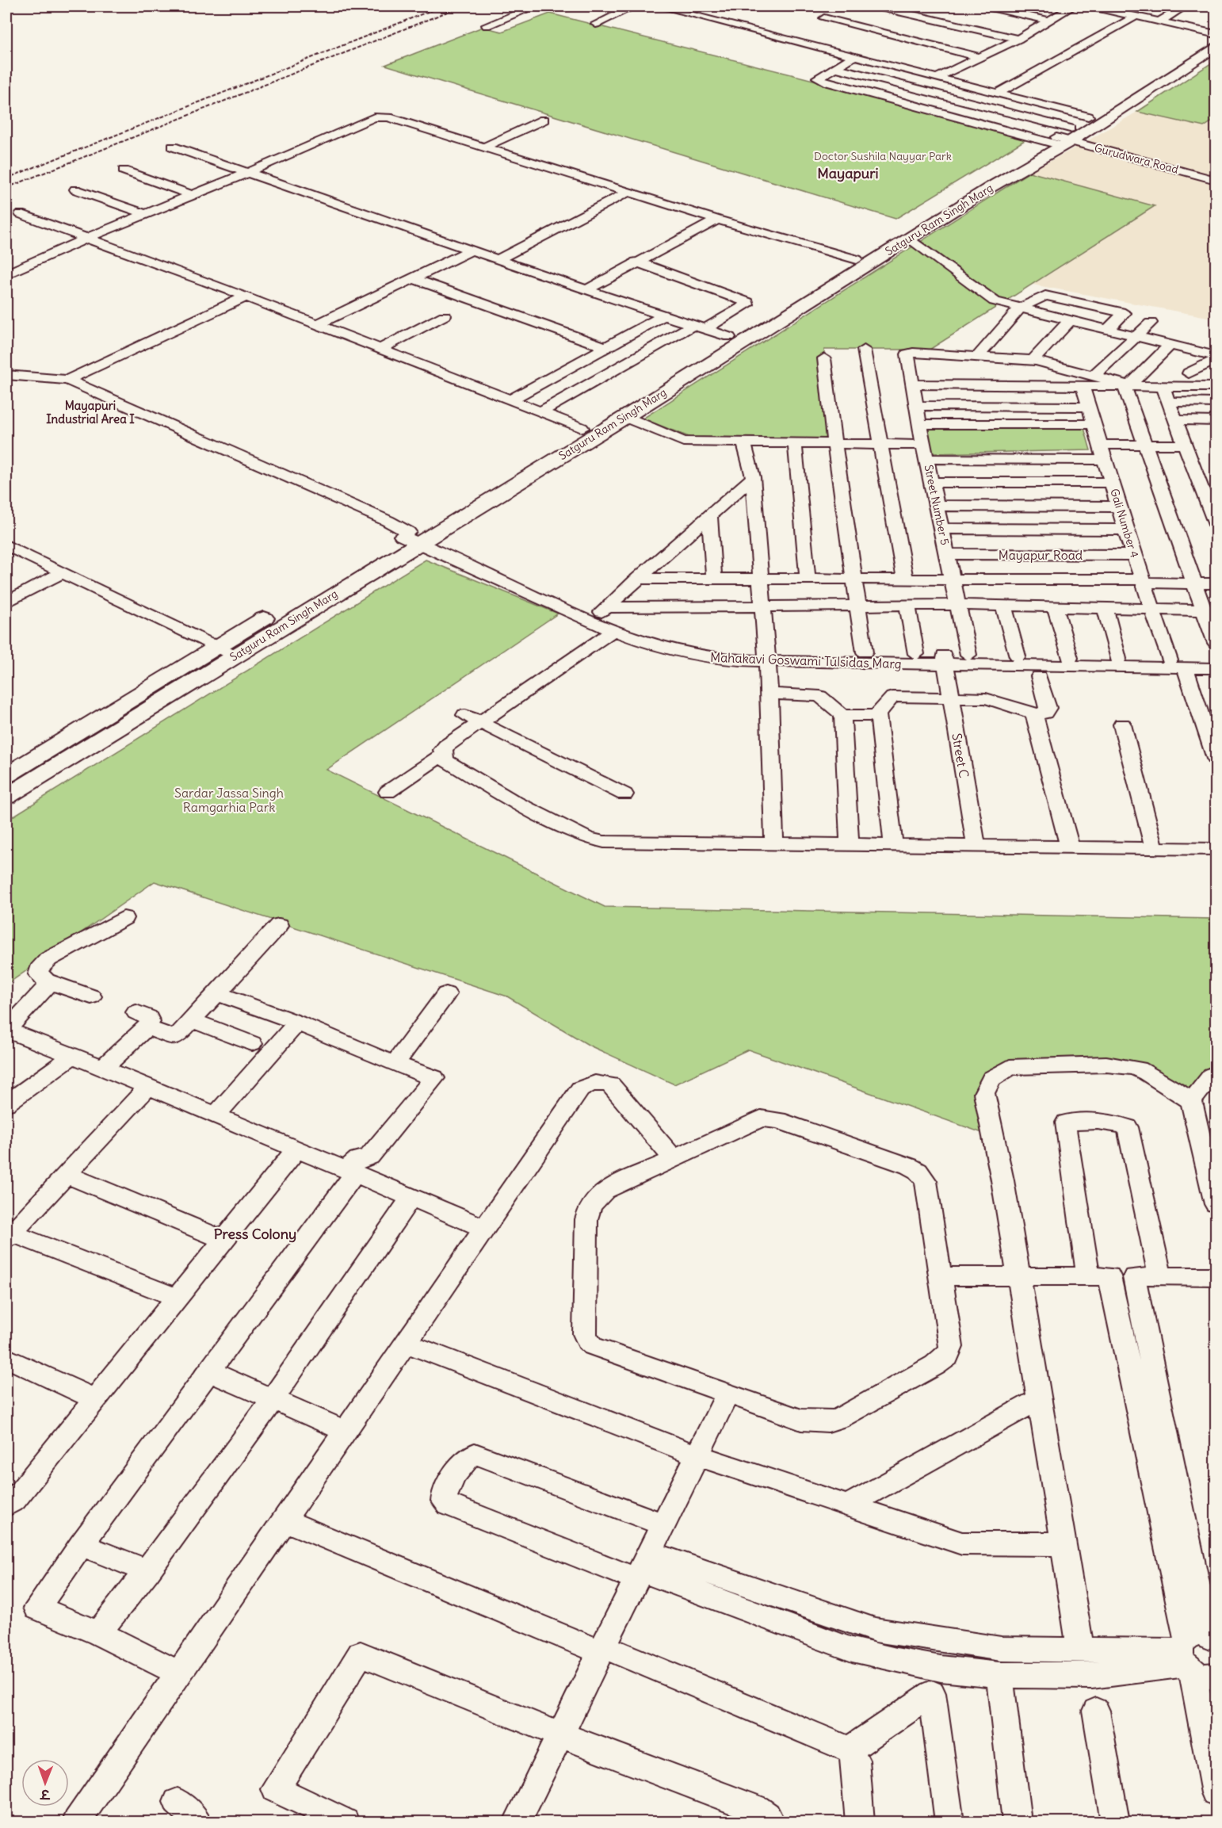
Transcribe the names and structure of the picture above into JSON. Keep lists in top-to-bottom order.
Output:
{
  "streets": {
    "main road": ["Satguru Ram Singh Marg"],
    "street": [
      "Gurudwara Road",
      "Street Number 5",
      "Gali Number 4",
      "Mayapur Road",
      "Mahakavi Goswami Tulsidas Marg",
      "Street C"
    ]
  },
  "crossings": [
    ["Gurudwara Road", "Satguru Ram Singh Marg"],
    ["Satguru Ram Singh Marg", "Mahakavi Goswami Tulsidas Marg"],
    ["Street Number 5", "Mayapur Road"],
    ["Street Number 5", "Mahakavi Goswami Tulsidas Marg"],
    ["Gali Number 4", "Mayapur Road"],
    ["Gali Number 4", "Mahakavi Goswami Tulsidas Marg"],
    ["Mahakavi Goswami Tulsidas Marg", "Street C"]
  ],
  "districts": ["Mayapuri", "Mayapuri Industrial Area I", "Press Colony"],
  "parks": ["Doctor Sushila Nayyar Park", "Sardar Jassa Singh Ramgarhia Park"],
  "north": "bottom"
}
